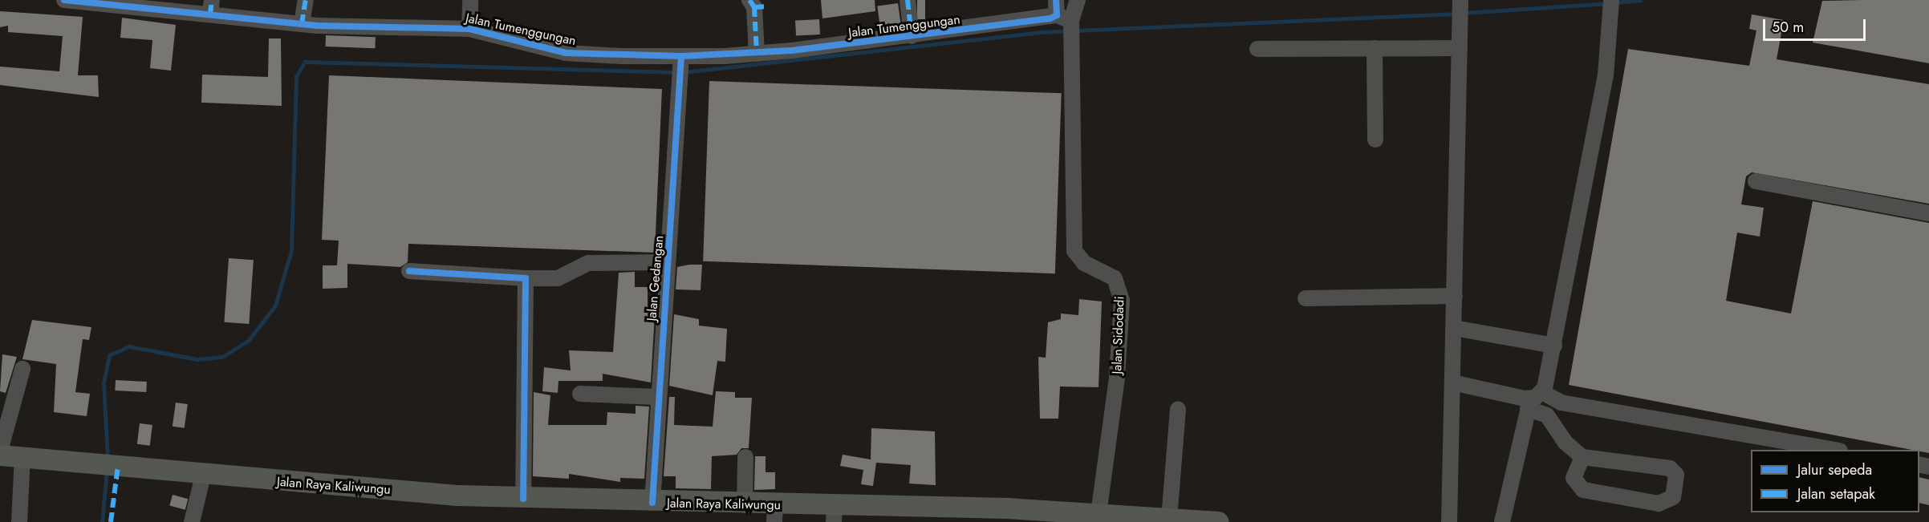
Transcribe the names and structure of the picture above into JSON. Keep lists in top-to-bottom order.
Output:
{
  "streets": {
    "main road": ["Jalan Raya Kaliwungu"],
    "street": ["Jalan Tumenggungan", "Jalan Gedangan", "Jalan Sidodadi"]
  },
  "crossings": [
    ["Jalan Tumenggungan", "Jalan Gedangan"],
    ["Jalan Tumenggungan", "Jalan Sidodadi"],
    ["Jalan Gedangan", "Jalan Raya Kaliwungu"],
    ["Jalan Sidodadi", "Jalan Raya Kaliwungu"]
  ],
  "legend": ["Jalur sepeda", "Jalan setapak"],
  "scale_bar": "50 m"
}
